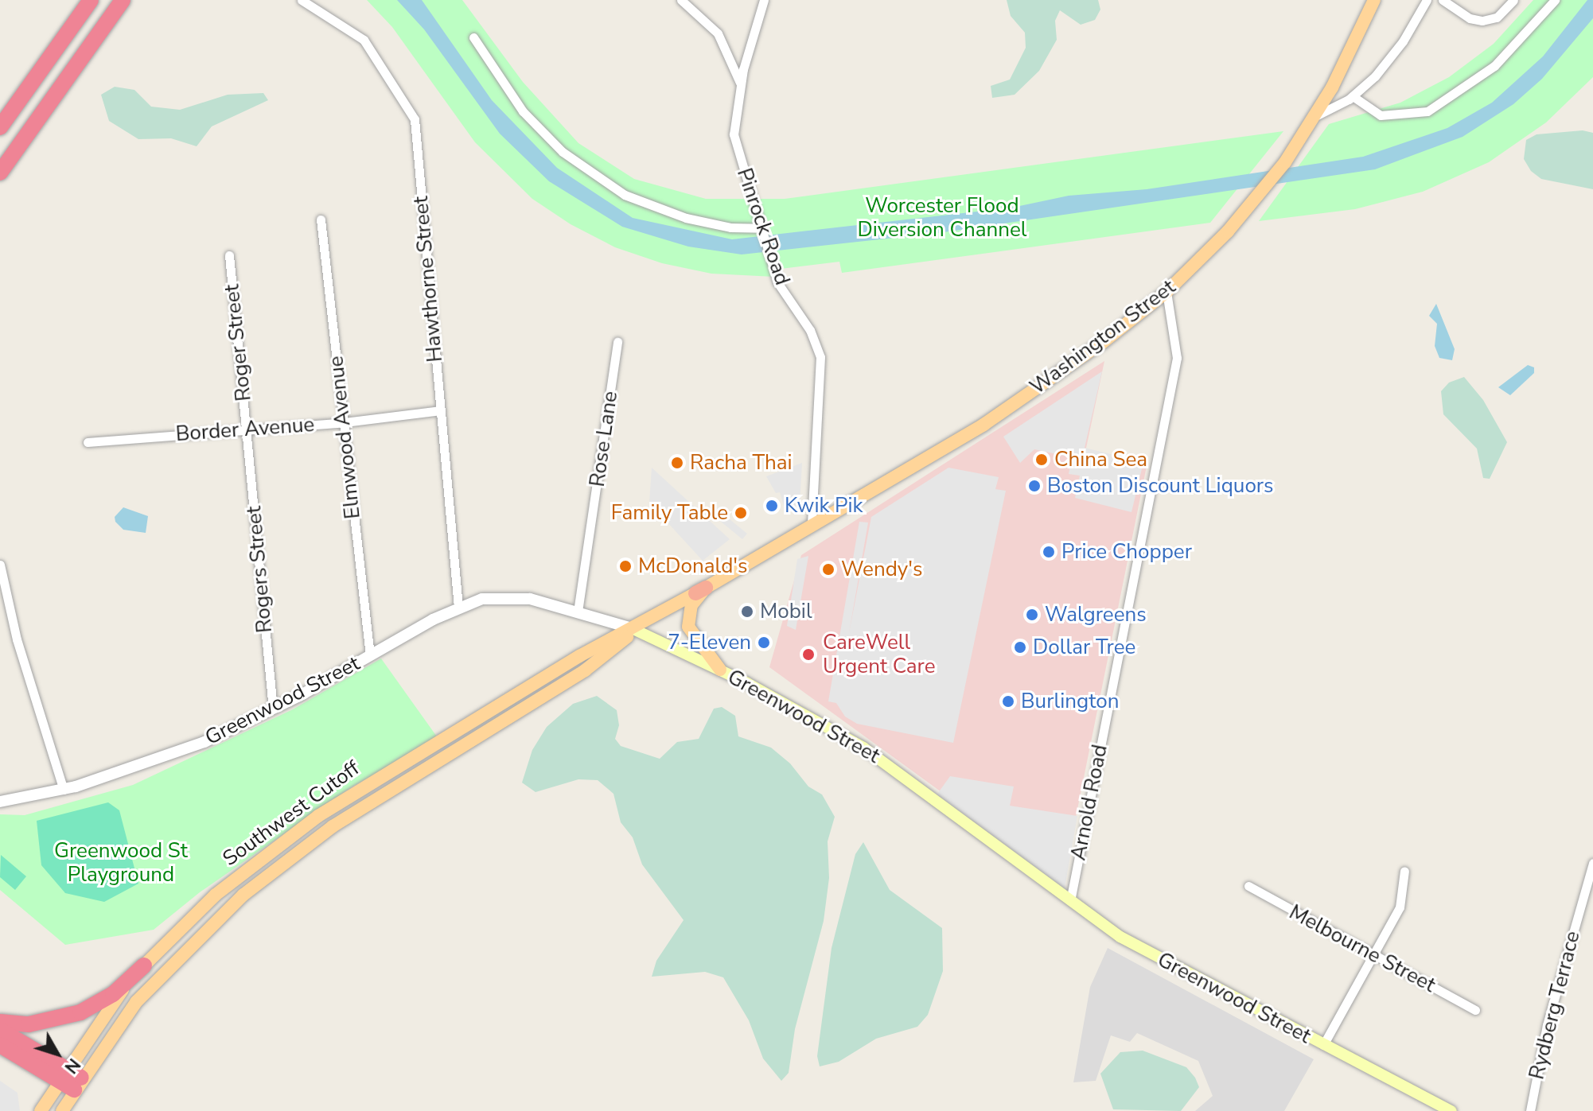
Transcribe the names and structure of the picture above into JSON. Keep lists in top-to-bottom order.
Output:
{
  "streets": {
    "main road": ["Washington Street", "Greenwood Street", "Southwest Cutoff"],
    "street": [
      "Pinrock Road",
      "Hawthorne Street",
      "Roger Street",
      "Border Avenue",
      "Elmwood Avenue",
      "Rose Lane",
      "Rogers Street",
      "Arnold Road",
      "Melbourne Street",
      "Rydberg Terrace"
    ]
  },
  "crossings": [
    ["Pinrock Road", "Southwest Cutoff"],
    ["Hawthorne Street", "Border Avenue"],
    ["Hawthorne Street", "Greenwood Street"],
    ["Washington Street", "Arnold Road"],
    ["Washington Street", "Southwest Cutoff"],
    ["Roger Street", "Border Avenue"],
    ["Roger Street", "Rogers Street"],
    ["Border Avenue", "Elmwood Avenue"],
    ["Border Avenue", "Rogers Street"],
    ["Elmwood Avenue", "Greenwood Street"],
    ["Rose Lane", "Greenwood Street"],
    ["Rogers Street", "Greenwood Street"],
    ["Greenwood Street", "Arnold Road"],
    ["Greenwood Street", "Southwest Cutoff"]
  ],
  "parks": ["Worcester Flood Diversion Channel", "Greenwood St Playground"],
  "places": [
    "China Sea",
    "Racha Thai",
    "Boston Discount Liquors",
    "Kwik Pik",
    "Family Table",
    "Price Chopper",
    "McDonald's",
    "Wendy's",
    "Mobil",
    "Walgreens",
    "7-Eleven",
    "Dollar Tree",
    "CareWell Urgent Care",
    "Burlington"
  ],
  "north": "bottom right"
}
